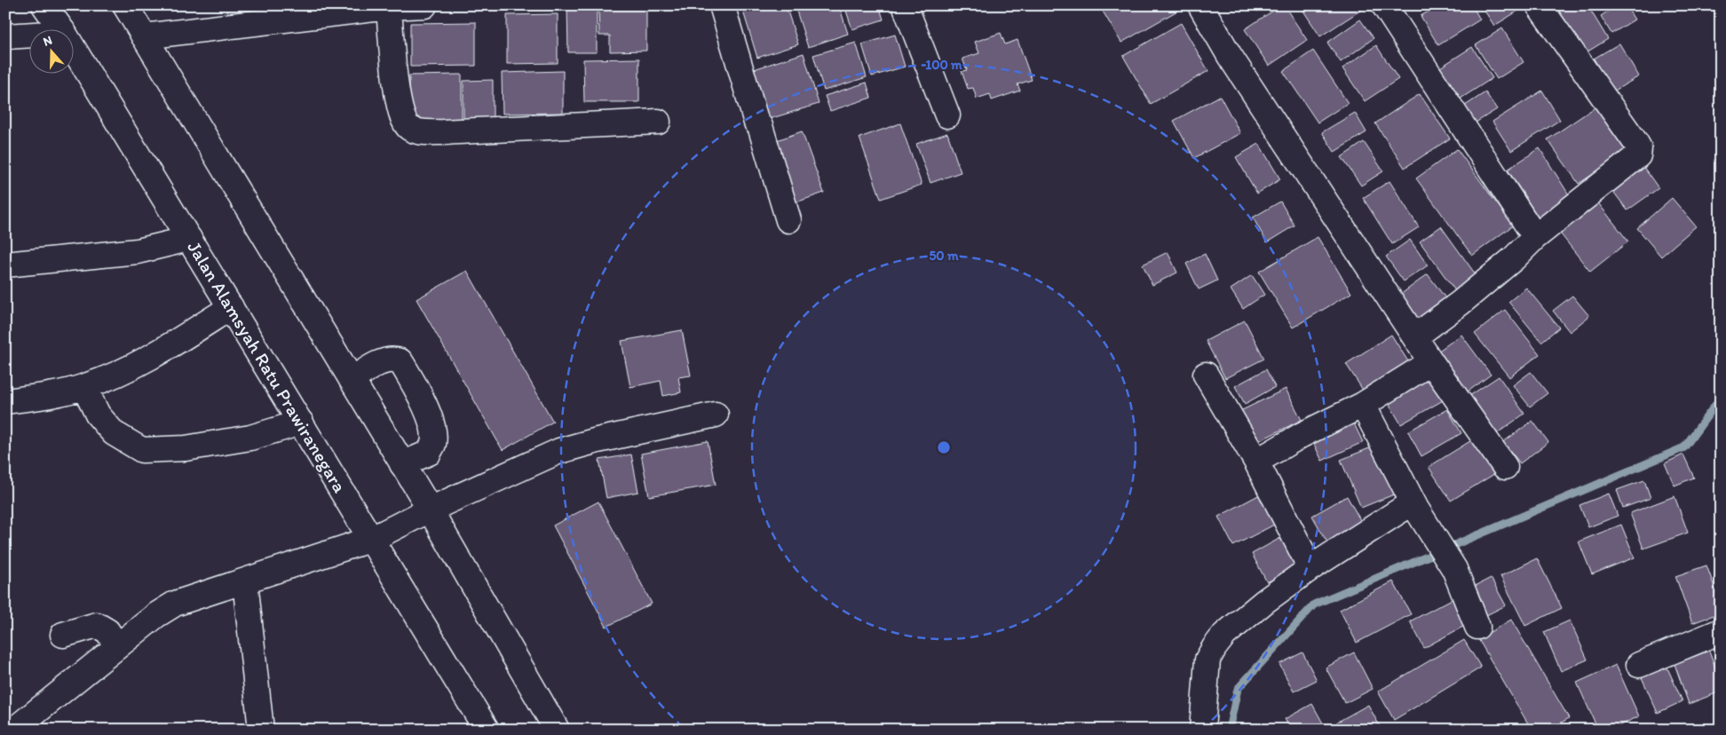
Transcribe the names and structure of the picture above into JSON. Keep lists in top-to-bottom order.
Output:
{
  "streets": {
    "main road": ["Jalan Alamsyah Ratu Prawiranegara"]
  },
  "north": "top",
  "rings": ["100 m", "50 m"]
}
